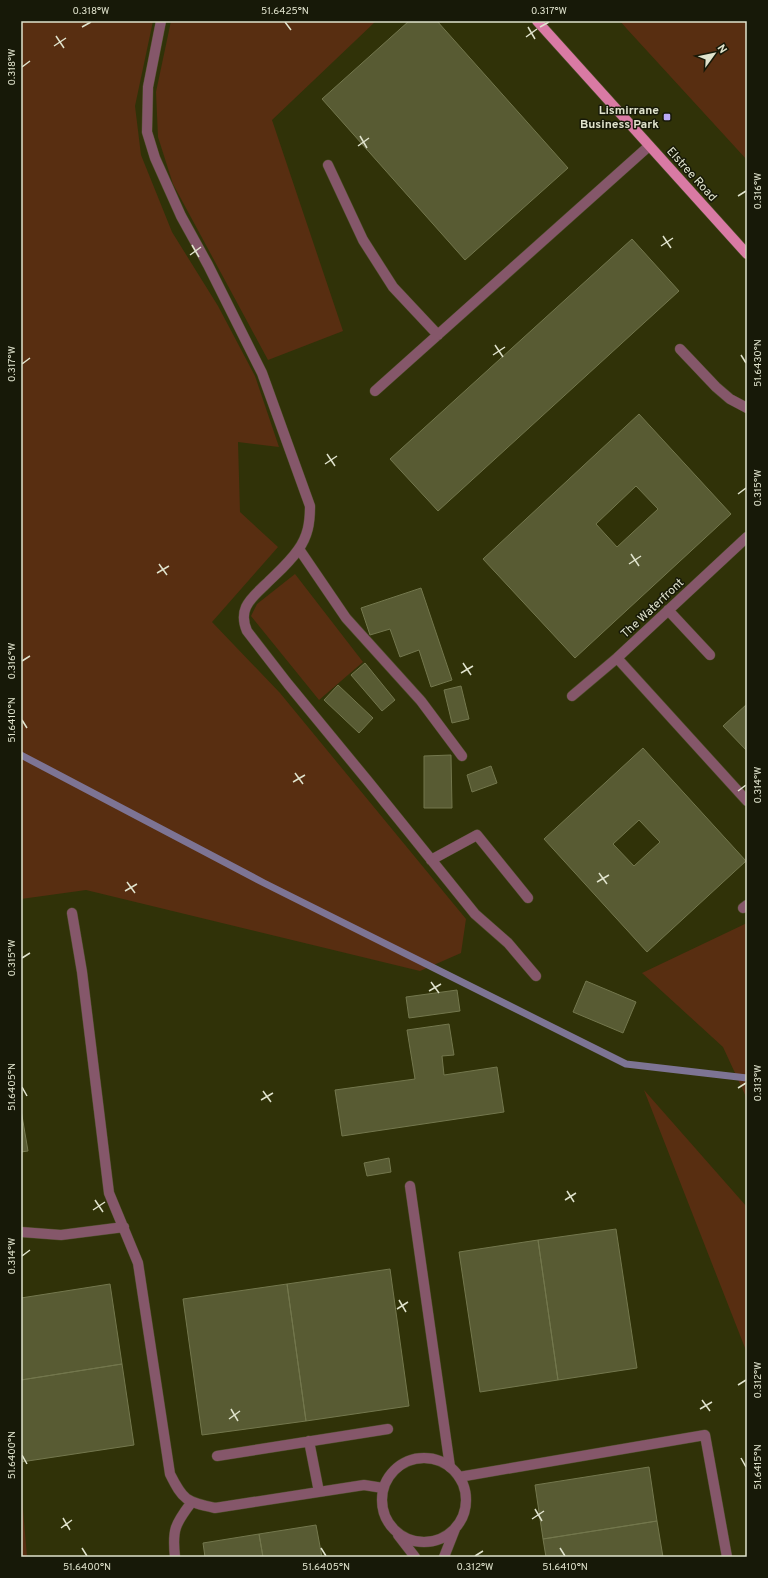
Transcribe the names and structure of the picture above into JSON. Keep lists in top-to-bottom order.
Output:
{
  "streets": {
    "main road": ["Elstree Road"],
    "street": ["The Waterfront"]
  },
  "places": {
    "transit": ["Lismirrane Business Park"]
  },
  "north": "top right",
  "coordinates": [
    "0.318°W",
    "51.6425°N",
    "0.317°W",
    "0.316°W",
    "51.6430°N",
    "0.315°W",
    "51.6410°N",
    "0.314°W",
    "0.313°W",
    "51.6405°N",
    "0.312°W",
    "51.6400°N",
    "51.6415°N"
  ]
}
